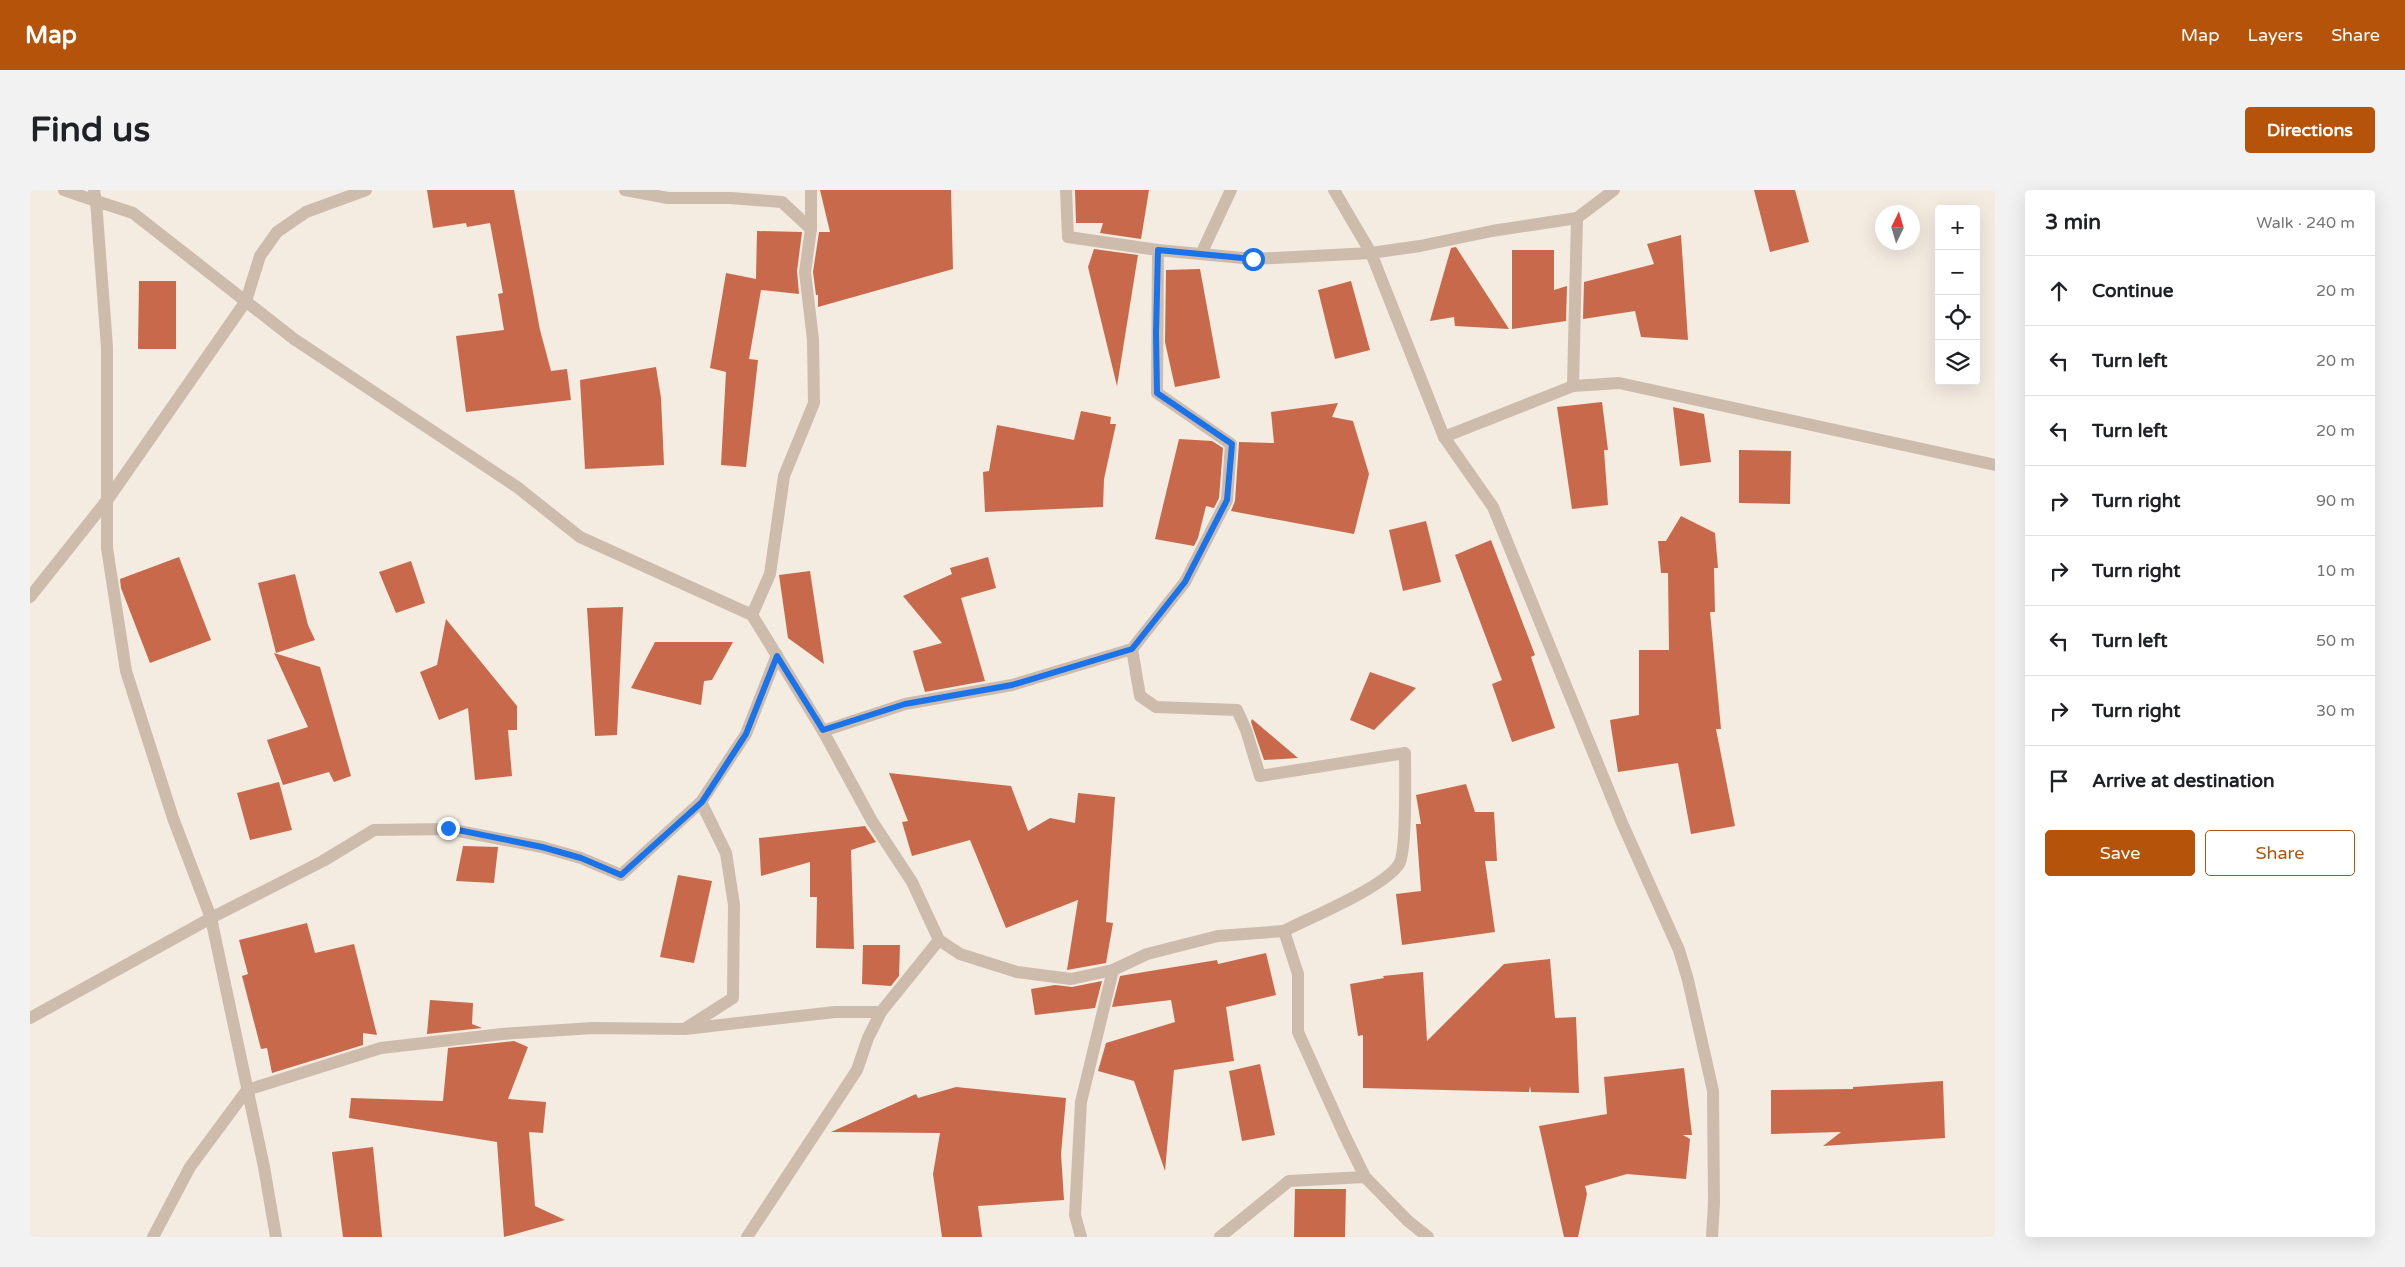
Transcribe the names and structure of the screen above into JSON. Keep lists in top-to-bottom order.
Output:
{
  "north": "top",
  "page": {
    "header": "Map",
    "nav": ["Map", "Layers", "Share"],
    "buttons": [
      "Directions",
      ["Save", "Share"]
    ],
    "title": "Find us",
    "heading": ["3 min", "Walk · 240 m"],
    "map_buttons": ["+", "−"],
    "list": [
      ["Continue", "20 m"],
      ["Turn left", "20 m"],
      ["Turn left", "20 m"],
      ["Turn right", "90 m"],
      ["Turn right", "10 m"],
      ["Turn left", "50 m"],
      ["Turn right", "30 m"],
      "Arrive at destination"
    ]
  }
}
